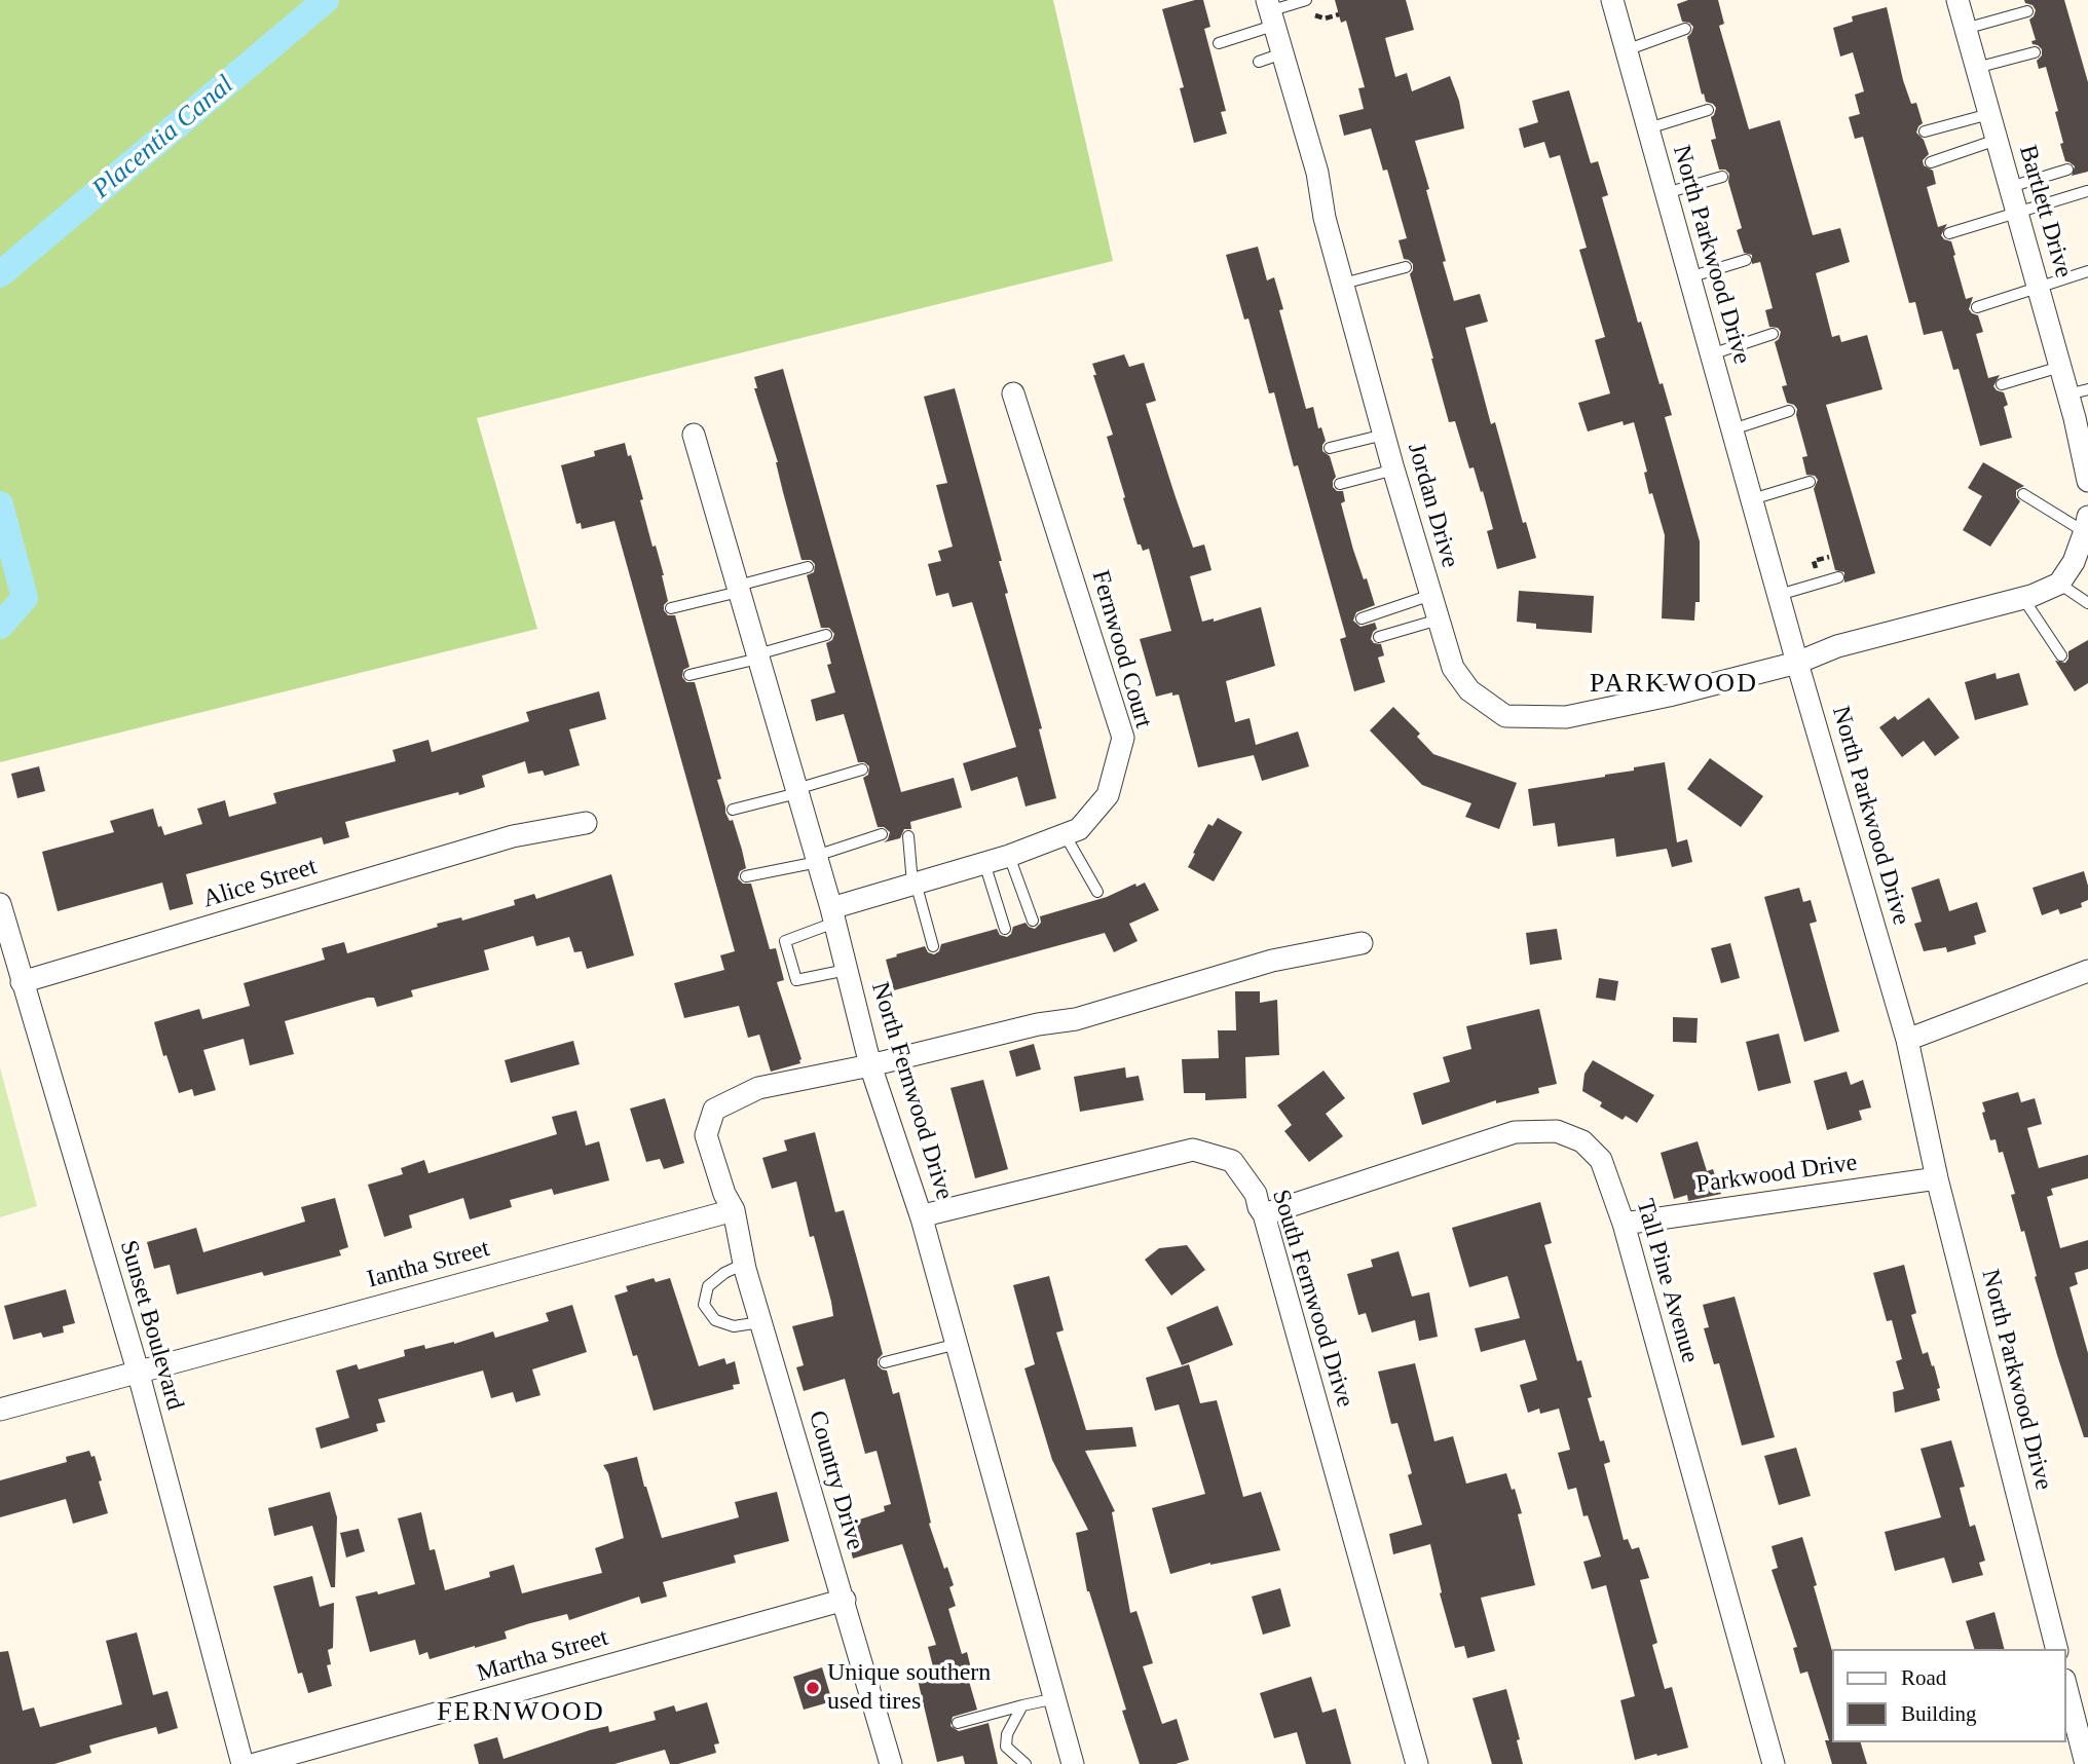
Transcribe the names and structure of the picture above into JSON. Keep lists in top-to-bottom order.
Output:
{
  "streets": {
    "street": [
      "Bartlett Drive",
      "North Parkwood Drive",
      "Jordan Drive",
      "Fernwood Court",
      "Alice Street",
      "North Fernwood Drive",
      "Parkwood Drive",
      "Iantha Street",
      "Tall Pine Avenue",
      "South Fernwood Drive",
      "Sunset Boulevard",
      "Country Drive",
      "Martha Street"
    ]
  },
  "crossings": [
    ["North Parkwood Drive", "Jordan Drive"],
    ["North Parkwood Drive", "Parkwood Drive"],
    ["Fernwood Court", "North Fernwood Drive"],
    ["Alice Street", "Sunset Boulevard"],
    ["North Fernwood Drive", "South Fernwood Drive"],
    ["North Fernwood Drive", "Country Drive"],
    ["Parkwood Drive", "Tall Pine Avenue"],
    ["Iantha Street", "Sunset Boulevard"],
    ["Iantha Street", "Country Drive"],
    ["Tall Pine Avenue", "South Fernwood Drive"],
    ["Country Drive", "Martha Street"]
  ],
  "districts": ["PARKWOOD", "FERNWOOD"],
  "water": ["Placentia Canal"],
  "places": ["Unique southern used tires"],
  "legend": ["Road", "Building"]
}
